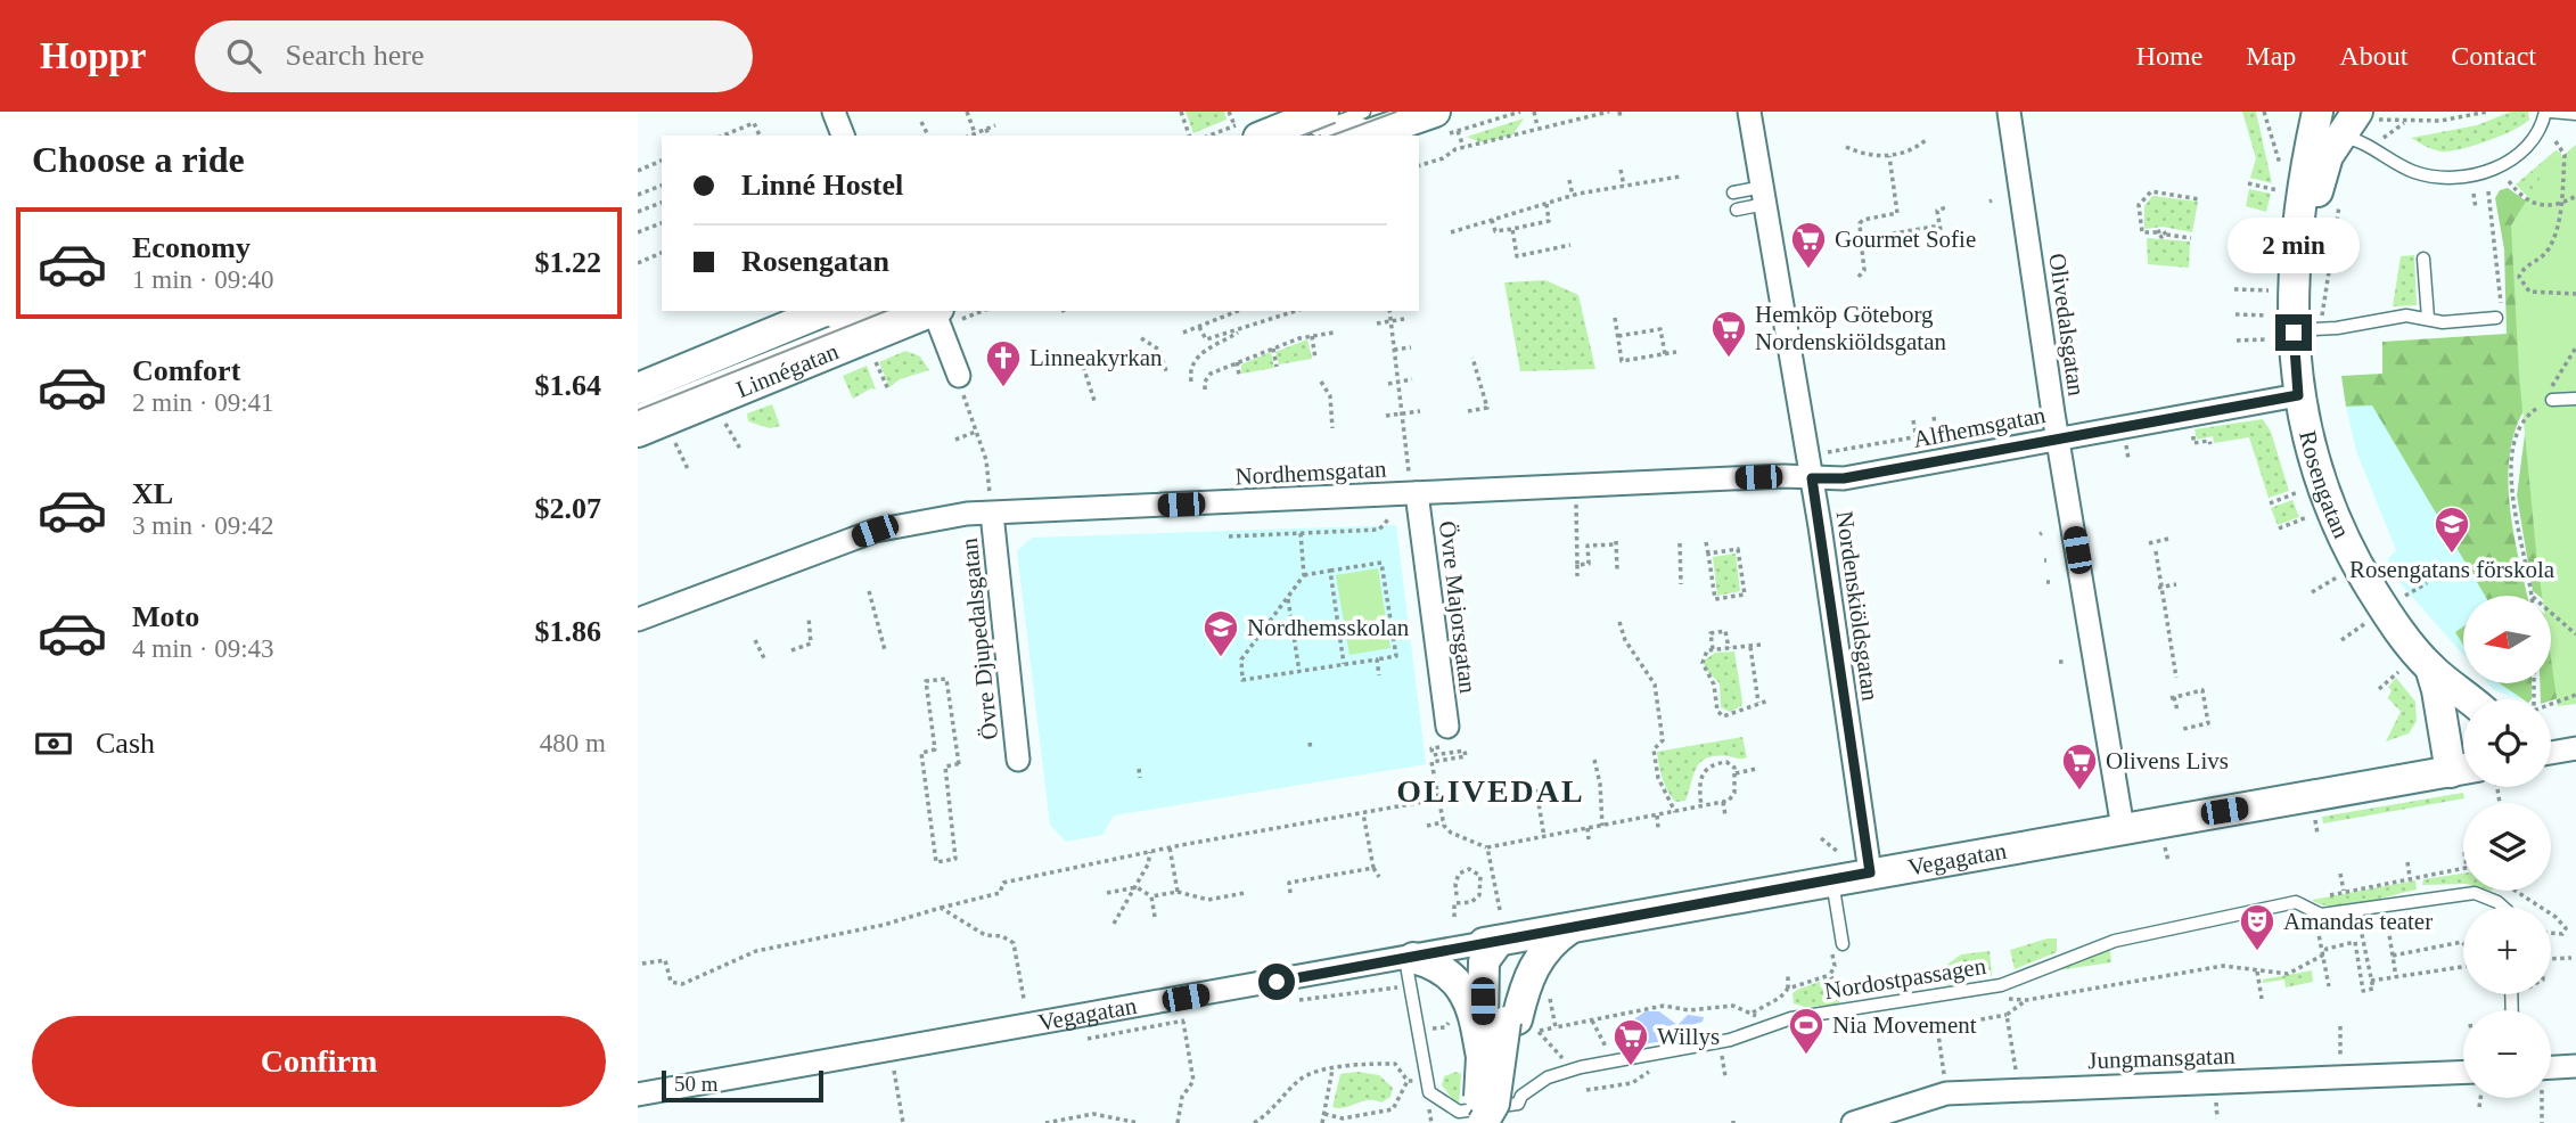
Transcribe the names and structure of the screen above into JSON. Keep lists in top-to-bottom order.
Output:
{
  "streets": {
    "street": [
      "Olivedalsgatan",
      "Linnégatan",
      "Alfhemsgatan",
      "Nordhemsgatan",
      "Rosengatan",
      "Nordenskiöldsgatan",
      "Övre Majorsgatan",
      "Övre Djupedalsgatan",
      "Vegagatan",
      "Jungmansgatan"
    ],
    "lane": ["Nordostpassagen"]
  },
  "crossings": [
    ["Olivedalsgatan", "Alfhemsgatan"],
    ["Olivedalsgatan", "Vegagatan"],
    ["Alfhemsgatan", "Nordhemsgatan"],
    ["Alfhemsgatan", "Rosengatan"],
    ["Alfhemsgatan", "Nordenskiöldsgatan"],
    ["Nordhemsgatan", "Nordenskiöldsgatan"],
    ["Nordhemsgatan", "Övre Majorsgatan"],
    ["Nordhemsgatan", "Övre Djupedalsgatan"],
    ["Nordenskiöldsgatan", "Vegagatan"]
  ],
  "districts": ["OLIVEDAL"],
  "places": {
    "supermarket": [
      "Gourmet Sofie",
      "Hemköp Göteborg Nordenskiöldsgatan",
      "Olivens Livs",
      "Willys"
    ],
    "church": ["Linneakyrkan"],
    "school or university": ["Rosengatans förskola", "Nordhemsskolan"],
    "theatre": ["Amandas teater"],
    "sports": ["Nia Movement"]
  },
  "scale_bar": "50 m",
  "north": "left",
  "page": {
    "header": "Hoppr",
    "search": "Search here",
    "nav": [
      "Home",
      "Map",
      "About",
      "Contact"
    ],
    "heading": "Choose a ride",
    "banner": ["Linné Hostel", "Rosengatan"],
    "list": [
      {
        "name": "Economy",
        "note": "1 min · 09:40",
        "value": "$1.22"
      },
      {
        "name": "Comfort",
        "note": "2 min · 09:41",
        "value": "$1.64"
      },
      {
        "name": "XL",
        "note": "3 min · 09:42",
        "value": "$2.07"
      },
      {
        "name": "Moto",
        "note": "4 min · 09:43",
        "value": "$1.86"
      }
    ],
    "bubble": "2 min",
    "map_buttons": ["+", "−"],
    "pay": ["Cash", "480 m"],
    "buttons": "Confirm",
    "scale": "50 m"
  }
}
